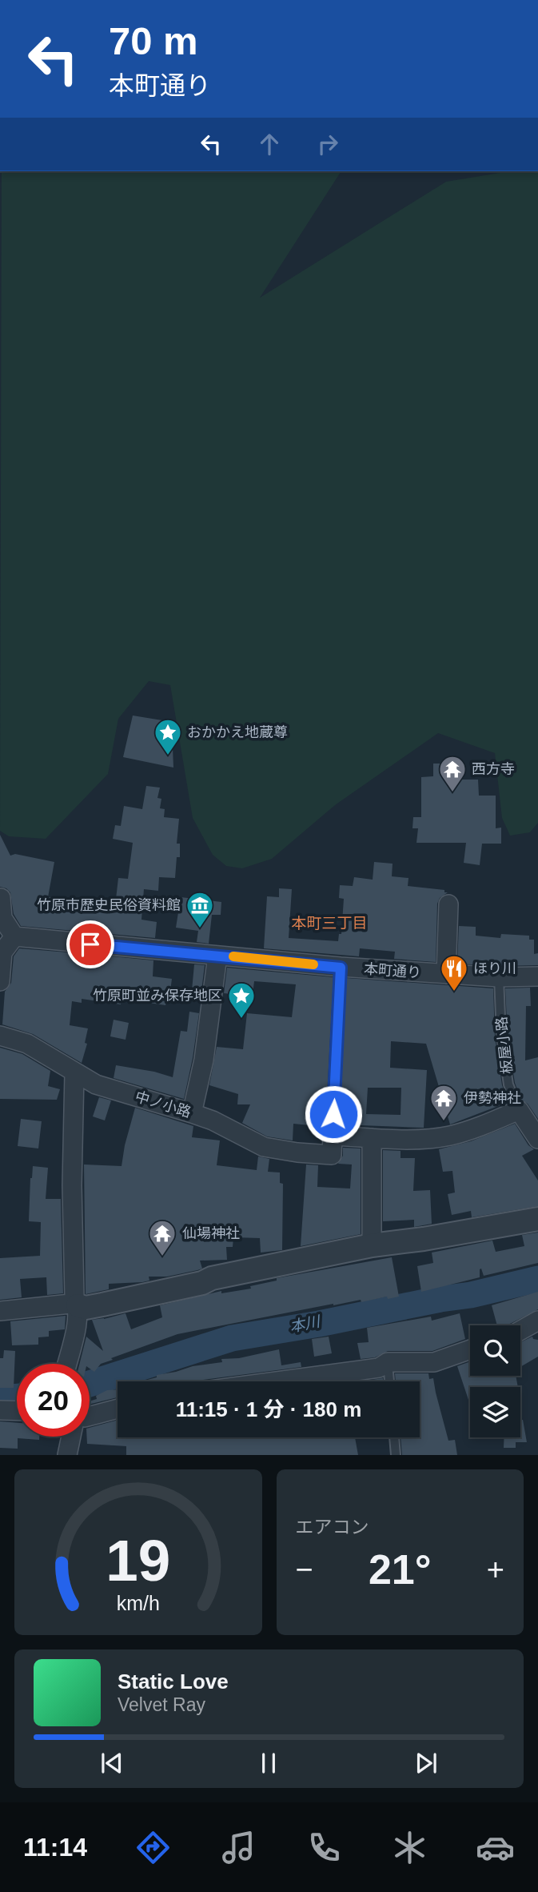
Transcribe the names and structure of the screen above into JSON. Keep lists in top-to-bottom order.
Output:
{
  "streets": {
    "street": ["本町通り", "中ノ小路"],
    "lane": ["板屋小路"]
  },
  "crossings": [
    ["本町通り", "板屋小路"]
  ],
  "districts": ["本町三丁目"],
  "water": ["本川"],
  "places": {
    "place": ["おかかえ地蔵尊", "竹原町並み保存地区"],
    "temple": ["西方寺", "伊勢神社", "仙場神社"],
    "museum": ["竹原市歴史民俗資料館"],
    "restaurant": ["ほり川"]
  },
  "page": {
    "turn": ["70 m", "本町通り"],
    "limit": "20",
    "trip": "11:15 · 1 分 · 180 m",
    "tile": "エアコン",
    "heat": ["−", "21°", "+"],
    "song": ["Static Love", "Velvet Ray"],
    "tabs": "11:14",
    "gauge": ["19", "km/h"]
  }
}
